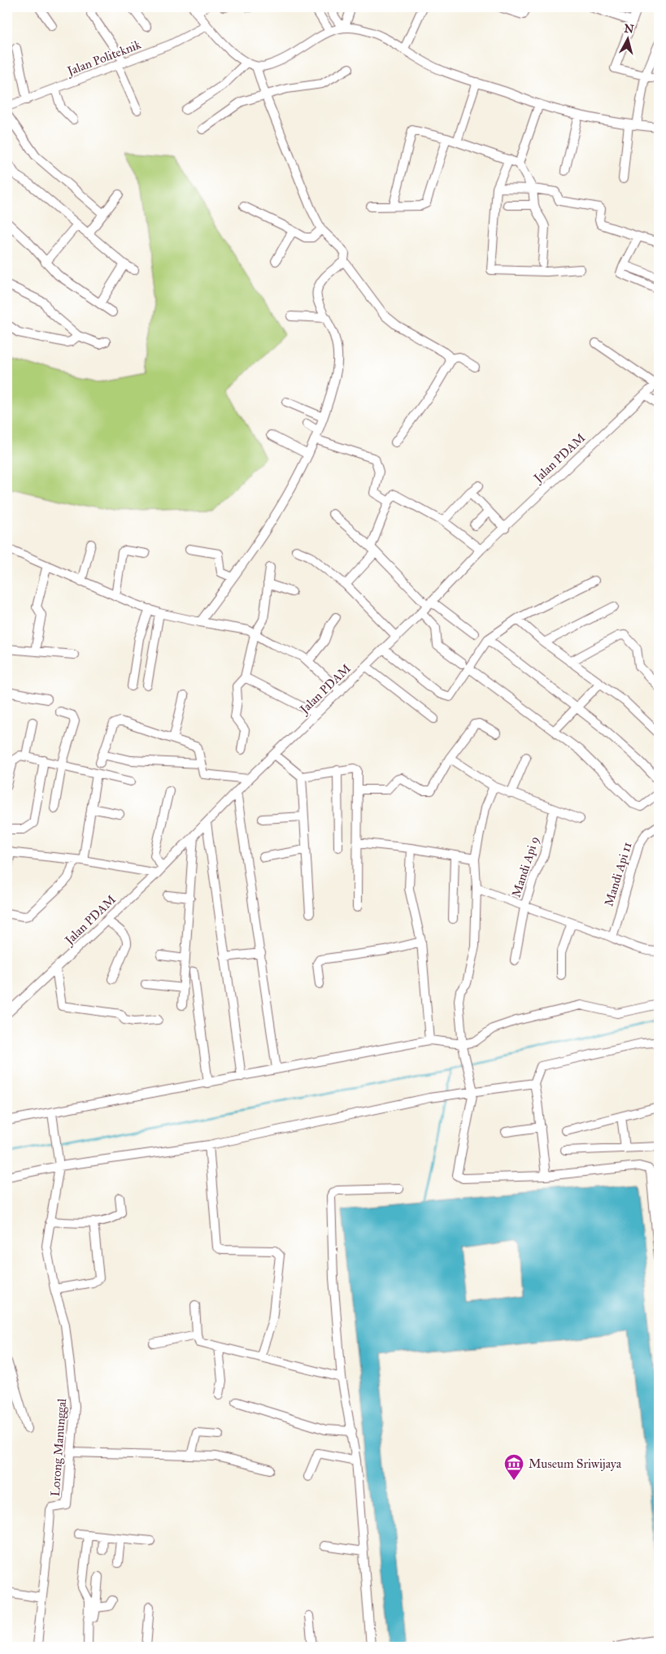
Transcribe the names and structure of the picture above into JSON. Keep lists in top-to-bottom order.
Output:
{
  "streets": {
    "street": [
      "Jalan Politeknik",
      "Jalan PDAM",
      "Mandi Api 9",
      "Mandi Api 11",
      "Lorong Manunggal"
    ]
  },
  "places": {
    "museum": ["Museum Sriwijaya"]
  },
  "north": "top"
}
